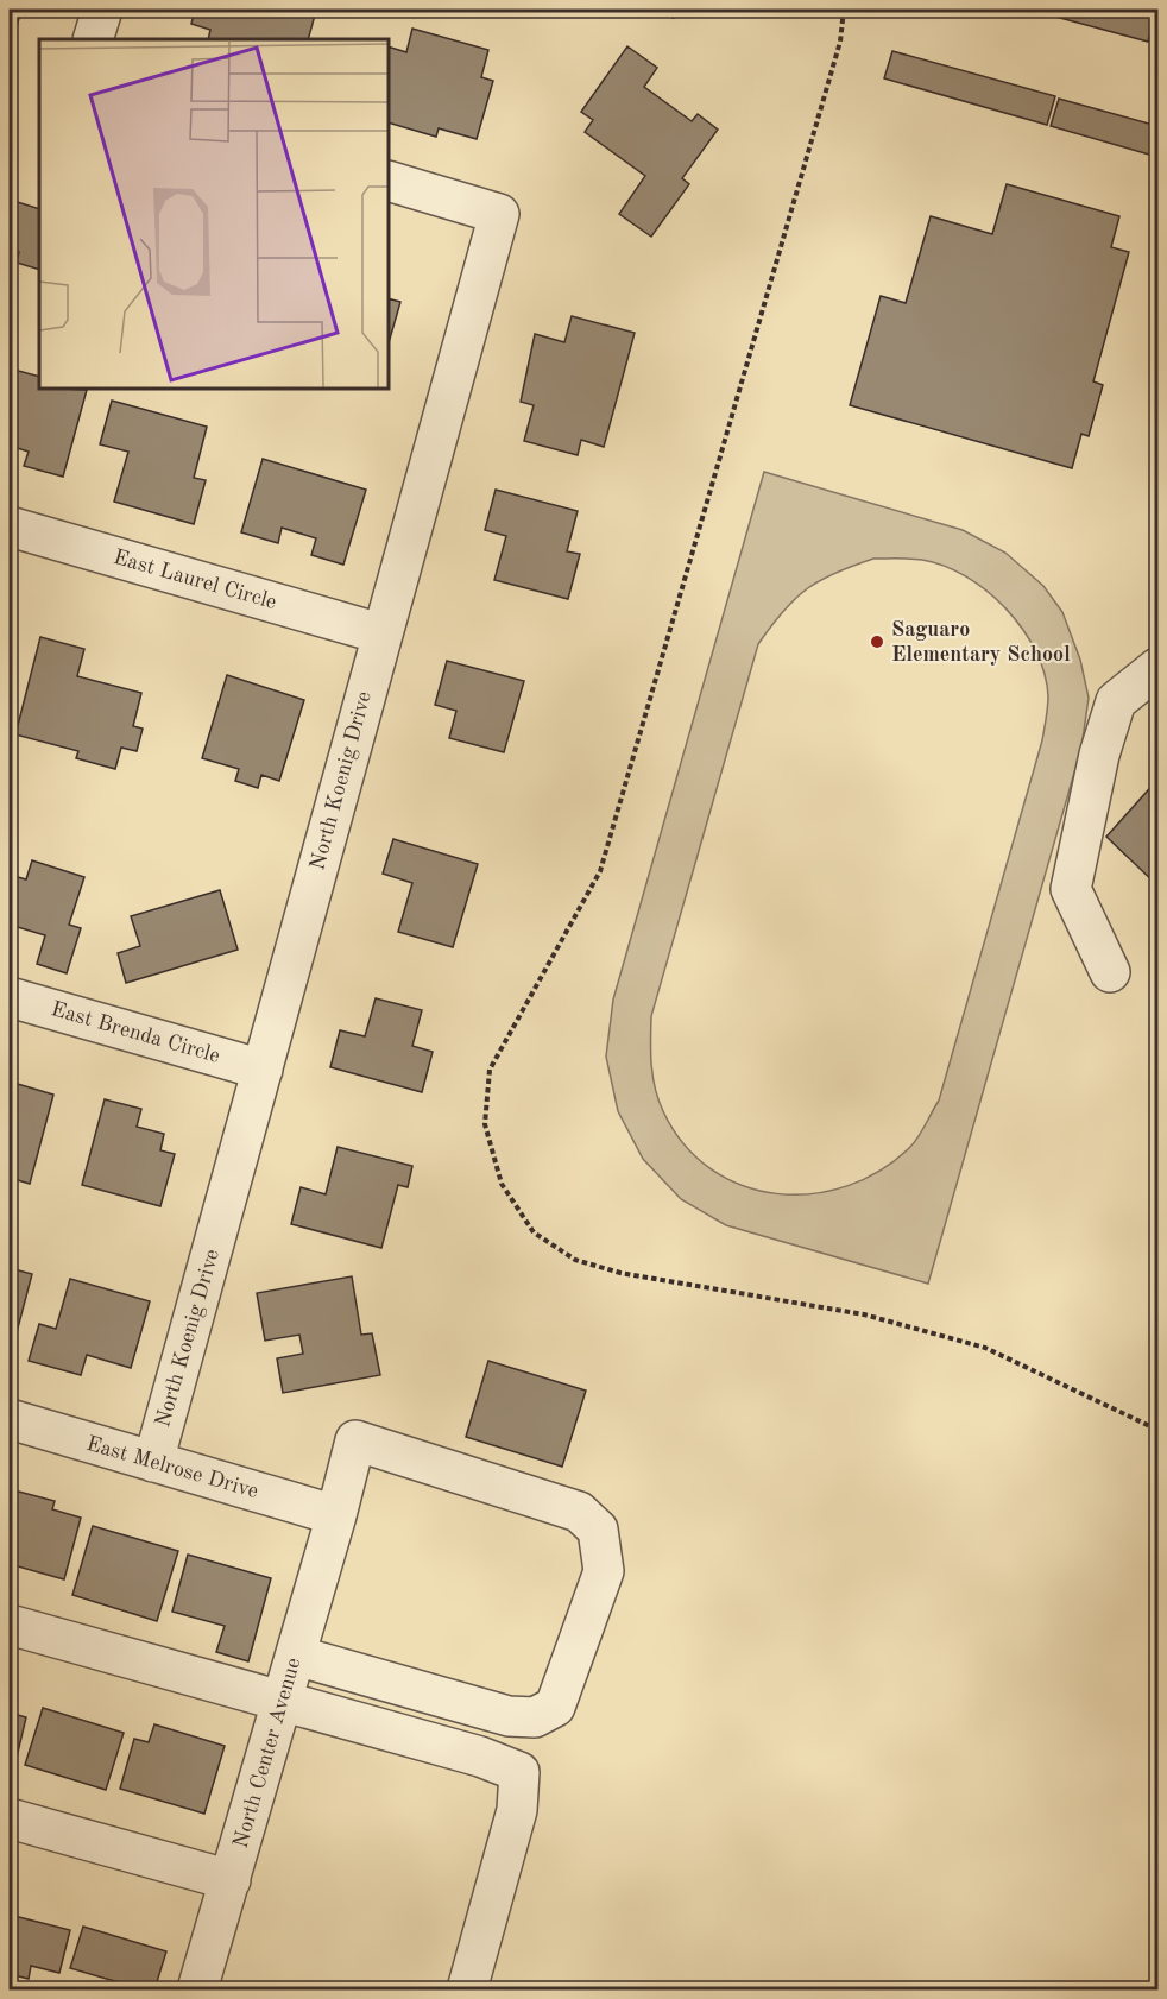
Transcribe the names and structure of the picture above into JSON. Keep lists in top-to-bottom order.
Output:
{
  "streets": {
    "street": [
      "East Laurel Circle",
      "North Koenig Drive",
      "East Brenda Circle",
      "East Melrose Drive",
      "North Center Avenue"
    ]
  },
  "crossings": [
    ["East Laurel Circle", "North Koenig Drive"],
    ["North Koenig Drive", "East Brenda Circle"],
    ["North Koenig Drive", "East Melrose Drive"],
    ["East Melrose Drive", "North Center Avenue"]
  ],
  "places": ["Saguaro Elementary School"]
}
